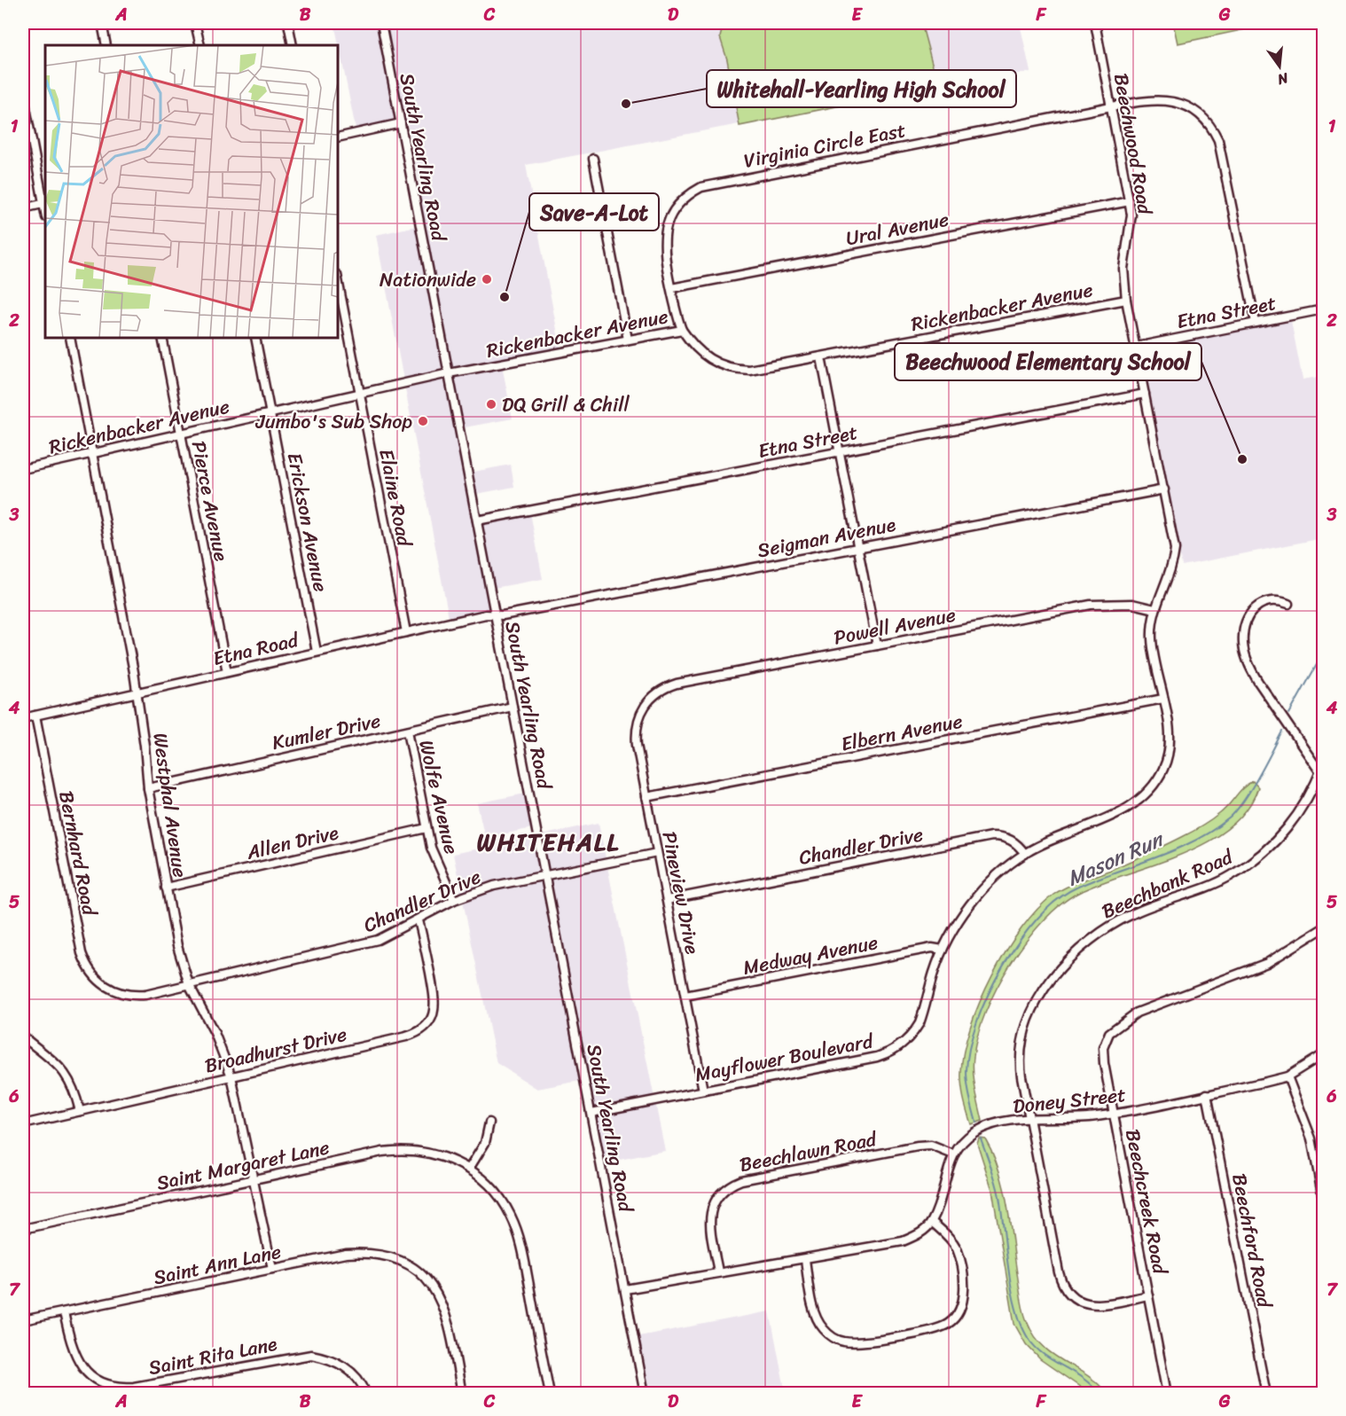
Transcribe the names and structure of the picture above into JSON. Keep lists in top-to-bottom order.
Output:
{
  "streets": {
    "street": [
      "Beechwood Road",
      "Virginia Circle East",
      "South Yearling Road",
      "Ural Avenue",
      "Rickenbacker Avenue",
      "Etna Street",
      "Elaine Road",
      "Pierce Avenue",
      "Erickson Avenue",
      "Seigman Avenue",
      "Powell Avenue",
      "Etna Road",
      "Kumler Drive",
      "Elbern Avenue",
      "Wolfe Avenue",
      "Westphal Avenue",
      "Allen Drive",
      "Chandler Drive",
      "Bernhard Road",
      "Beechbank Road",
      "Pineview Drive",
      "Medway Avenue",
      "Broadhurst Drive",
      "Mayflower Boulevard",
      "Doney Street",
      "Beechlawn Road",
      "Saint Margaret Lane",
      "Beechcreek Road",
      "Beechford Road",
      "Saint Ann Lane",
      "Saint Rita Lane"
    ]
  },
  "crossings": [
    ["Beechwood Road", "Virginia Circle East"],
    ["Beechwood Road", "Ural Avenue"],
    ["Beechwood Road", "Rickenbacker Avenue"],
    ["Beechwood Road", "Etna Street"],
    ["Beechwood Road", "Seigman Avenue"],
    ["Beechwood Road", "Mayflower Boulevard"],
    ["Virginia Circle East", "Ural Avenue"],
    ["Virginia Circle East", "Rickenbacker Avenue"],
    ["Virginia Circle East", "Etna Street"],
    ["South Yearling Road", "Rickenbacker Avenue"],
    ["South Yearling Road", "Etna Street"],
    ["South Yearling Road", "Seigman Avenue"],
    ["South Yearling Road", "Etna Road"],
    ["South Yearling Road", "Kumler Drive"],
    ["South Yearling Road", "Chandler Drive"],
    ["South Yearling Road", "Mayflower Boulevard"],
    ["Rickenbacker Avenue", "Elaine Road"],
    ["Rickenbacker Avenue", "Pierce Avenue"],
    ["Rickenbacker Avenue", "Erickson Avenue"],
    ["Rickenbacker Avenue", "Westphal Avenue"],
    ["Elaine Road", "Etna Road"],
    ["Pierce Avenue", "Etna Road"],
    ["Erickson Avenue", "Etna Road"],
    ["Seigman Avenue", "Etna Road"],
    ["Seigman Avenue", "Mayflower Boulevard"],
    ["Powell Avenue", "Pineview Drive"],
    ["Powell Avenue", "Mayflower Boulevard"],
    ["Etna Road", "Westphal Avenue"],
    ["Etna Road", "Bernhard Road"],
    ["Kumler Drive", "Wolfe Avenue"],
    ["Kumler Drive", "Westphal Avenue"],
    ["Elbern Avenue", "Pineview Drive"],
    ["Elbern Avenue", "Mayflower Boulevard"],
    ["Wolfe Avenue", "Allen Drive"],
    ["Wolfe Avenue", "Chandler Drive"],
    ["Westphal Avenue", "Allen Drive"],
    ["Westphal Avenue", "Chandler Drive"],
    ["Westphal Avenue", "Broadhurst Drive"],
    ["Westphal Avenue", "Saint Margaret Lane"],
    ["Westphal Avenue", "Saint Ann Lane"],
    ["Chandler Drive", "Bernhard Road"],
    ["Chandler Drive", "Pineview Drive"],
    ["Chandler Drive", "Broadhurst Drive"],
    ["Chandler Drive", "Mayflower Boulevard"],
    ["Beechbank Road", "Doney Street"],
    ["Beechbank Road", "Beechcreek Road"],
    ["Pineview Drive", "Medway Avenue"],
    ["Pineview Drive", "Mayflower Boulevard"],
    ["Medway Avenue", "Mayflower Boulevard"],
    ["Doney Street", "Beechlawn Road"],
    ["Doney Street", "Beechcreek Road"],
    ["Doney Street", "Beechford Road"],
    ["Saint Ann Lane", "Saint Rita Lane"]
  ],
  "districts": ["WHITEHALL"],
  "water": ["Mason Run"],
  "places": [
    "Whitehall-Yearling High School",
    "Nationwide",
    "Save-A-Lot",
    "DQ Grill & Chill",
    "Jumbo's Sub Shop",
    "Beechwood Elementary School"
  ],
  "north": "bottom",
  "grid": {
    "columns": [
      "A",
      "B",
      "C",
      "D",
      "E",
      "F",
      "G"
    ],
    "rows": [
      "1",
      "2",
      "3",
      "4",
      "5",
      "6",
      "7"
    ]
  }
}
